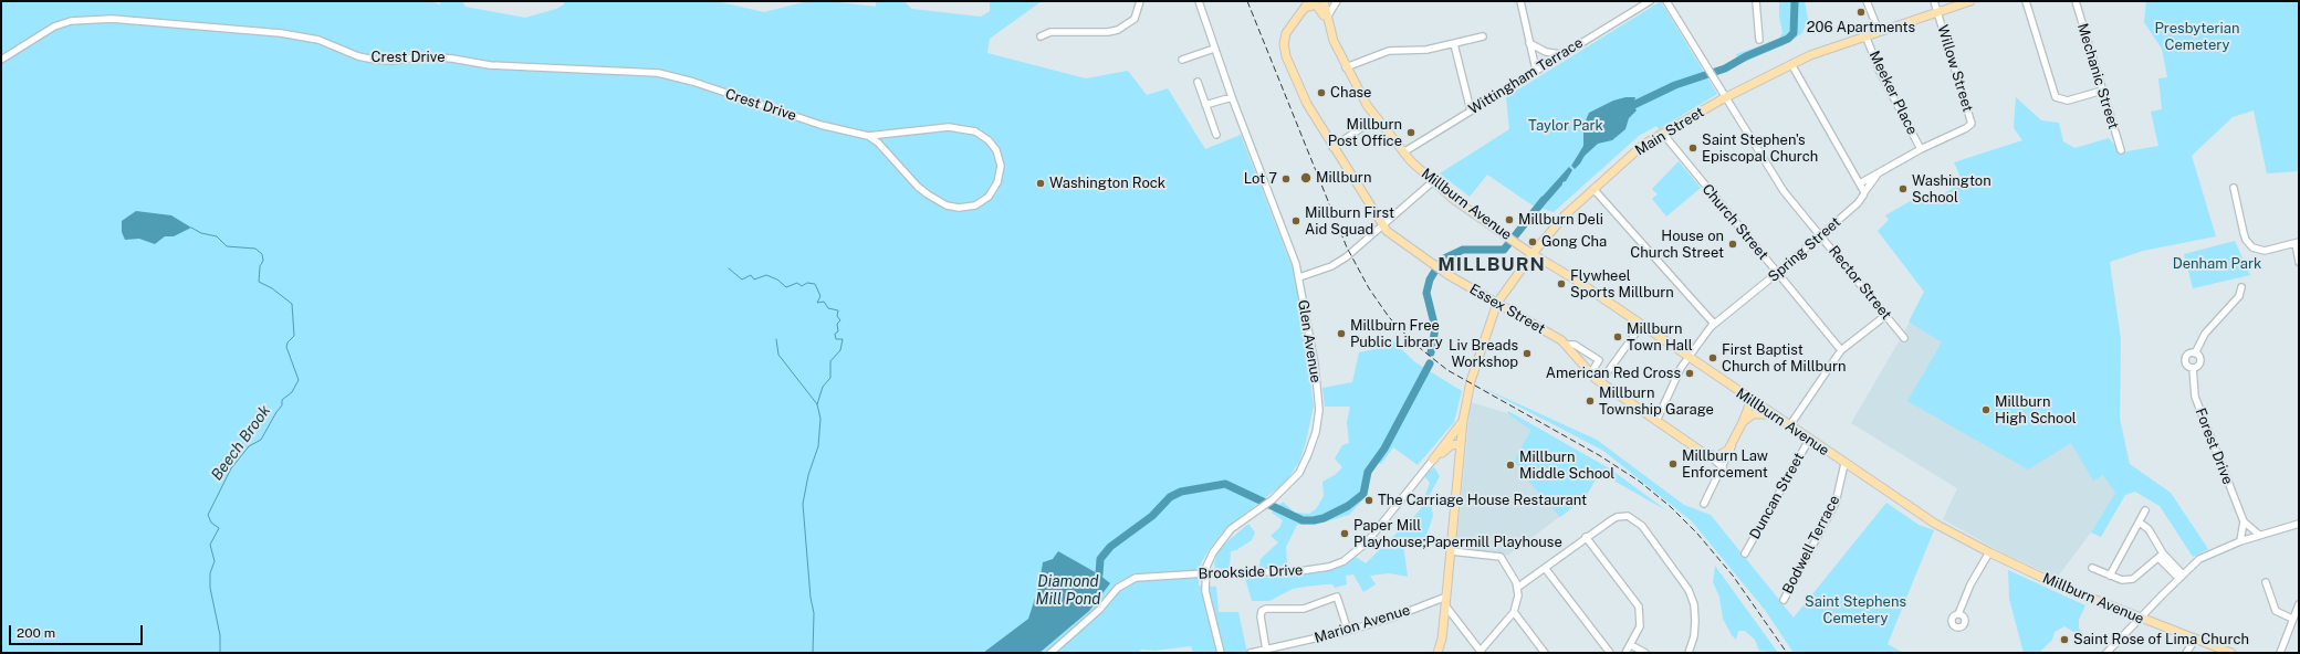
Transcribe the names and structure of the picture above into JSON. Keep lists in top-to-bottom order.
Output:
{
  "streets": {
    "main road": [
      "Main Street",
      "Millburn Avenue",
      "Essex Street",
      "Brookside Drive"
    ],
    "street": [
      "Crest Drive",
      "Willow Street",
      "Wittingham Terrace",
      "Mechanic Street",
      "Meeker Place",
      "Church Street",
      "Spring Street",
      "Rector Street",
      "Glen Avenue",
      "Forest Drive",
      "Duncan Street",
      "Bodwell Terrace",
      "Marion Avenue"
    ]
  },
  "crossings": [
    ["Willow Street", "Meeker Place"],
    ["Willow Street", "Main Street"],
    ["Willow Street", "Spring Street"],
    ["Wittingham Terrace", "Millburn Avenue"],
    ["Meeker Place", "Main Street"],
    ["Main Street", "Millburn Avenue"],
    ["Main Street", "Church Street"],
    ["Main Street", "Rector Street"],
    ["Main Street", "Essex Street"],
    ["Main Street", "Brookside Drive"],
    ["Main Street", "Marion Avenue"],
    ["Millburn Avenue", "Spring Street"],
    ["Millburn Avenue", "Duncan Street"],
    ["Millburn Avenue", "Bodwell Terrace"],
    ["Church Street", "Spring Street"],
    ["Spring Street", "Rector Street"],
    ["Spring Street", "Essex Street"],
    ["Glen Avenue", "Brookside Drive"]
  ],
  "districts": ["MILLBURN"],
  "water": ["Beech Brook", "Diamond Mill Pond"],
  "parks": [
    "Presbyterian Cemetery",
    "Taylor Park",
    "Denham Park",
    "Saint Stephens Cemetery"
  ],
  "places": [
    "206 Apartments",
    "Chase",
    "Millburn Post Office",
    "Saint Stephen's Episcopal Church",
    "Millburn",
    "Lot 7",
    "Washington Rock",
    "Washington School",
    "Millburn Deli",
    "Millburn First Aid Squad",
    "Gong Cha",
    "House on Church Street",
    "Flywheel Sports Millburn",
    "Millburn Free Public Library",
    "Millburn Town Hall",
    "Liv Breads Workshop",
    "First Baptist Church of Millburn",
    "American Red Cross",
    "Millburn Township Garage",
    "Millburn High School",
    "Millburn Law Enforcement",
    "Millburn Middle School",
    "The Carriage House Restaurant",
    "Paper Mill Playhouse;Papermill Playhouse",
    "Saint Rose of Lima Church"
  ],
  "scale_bar": "200 m"
}
